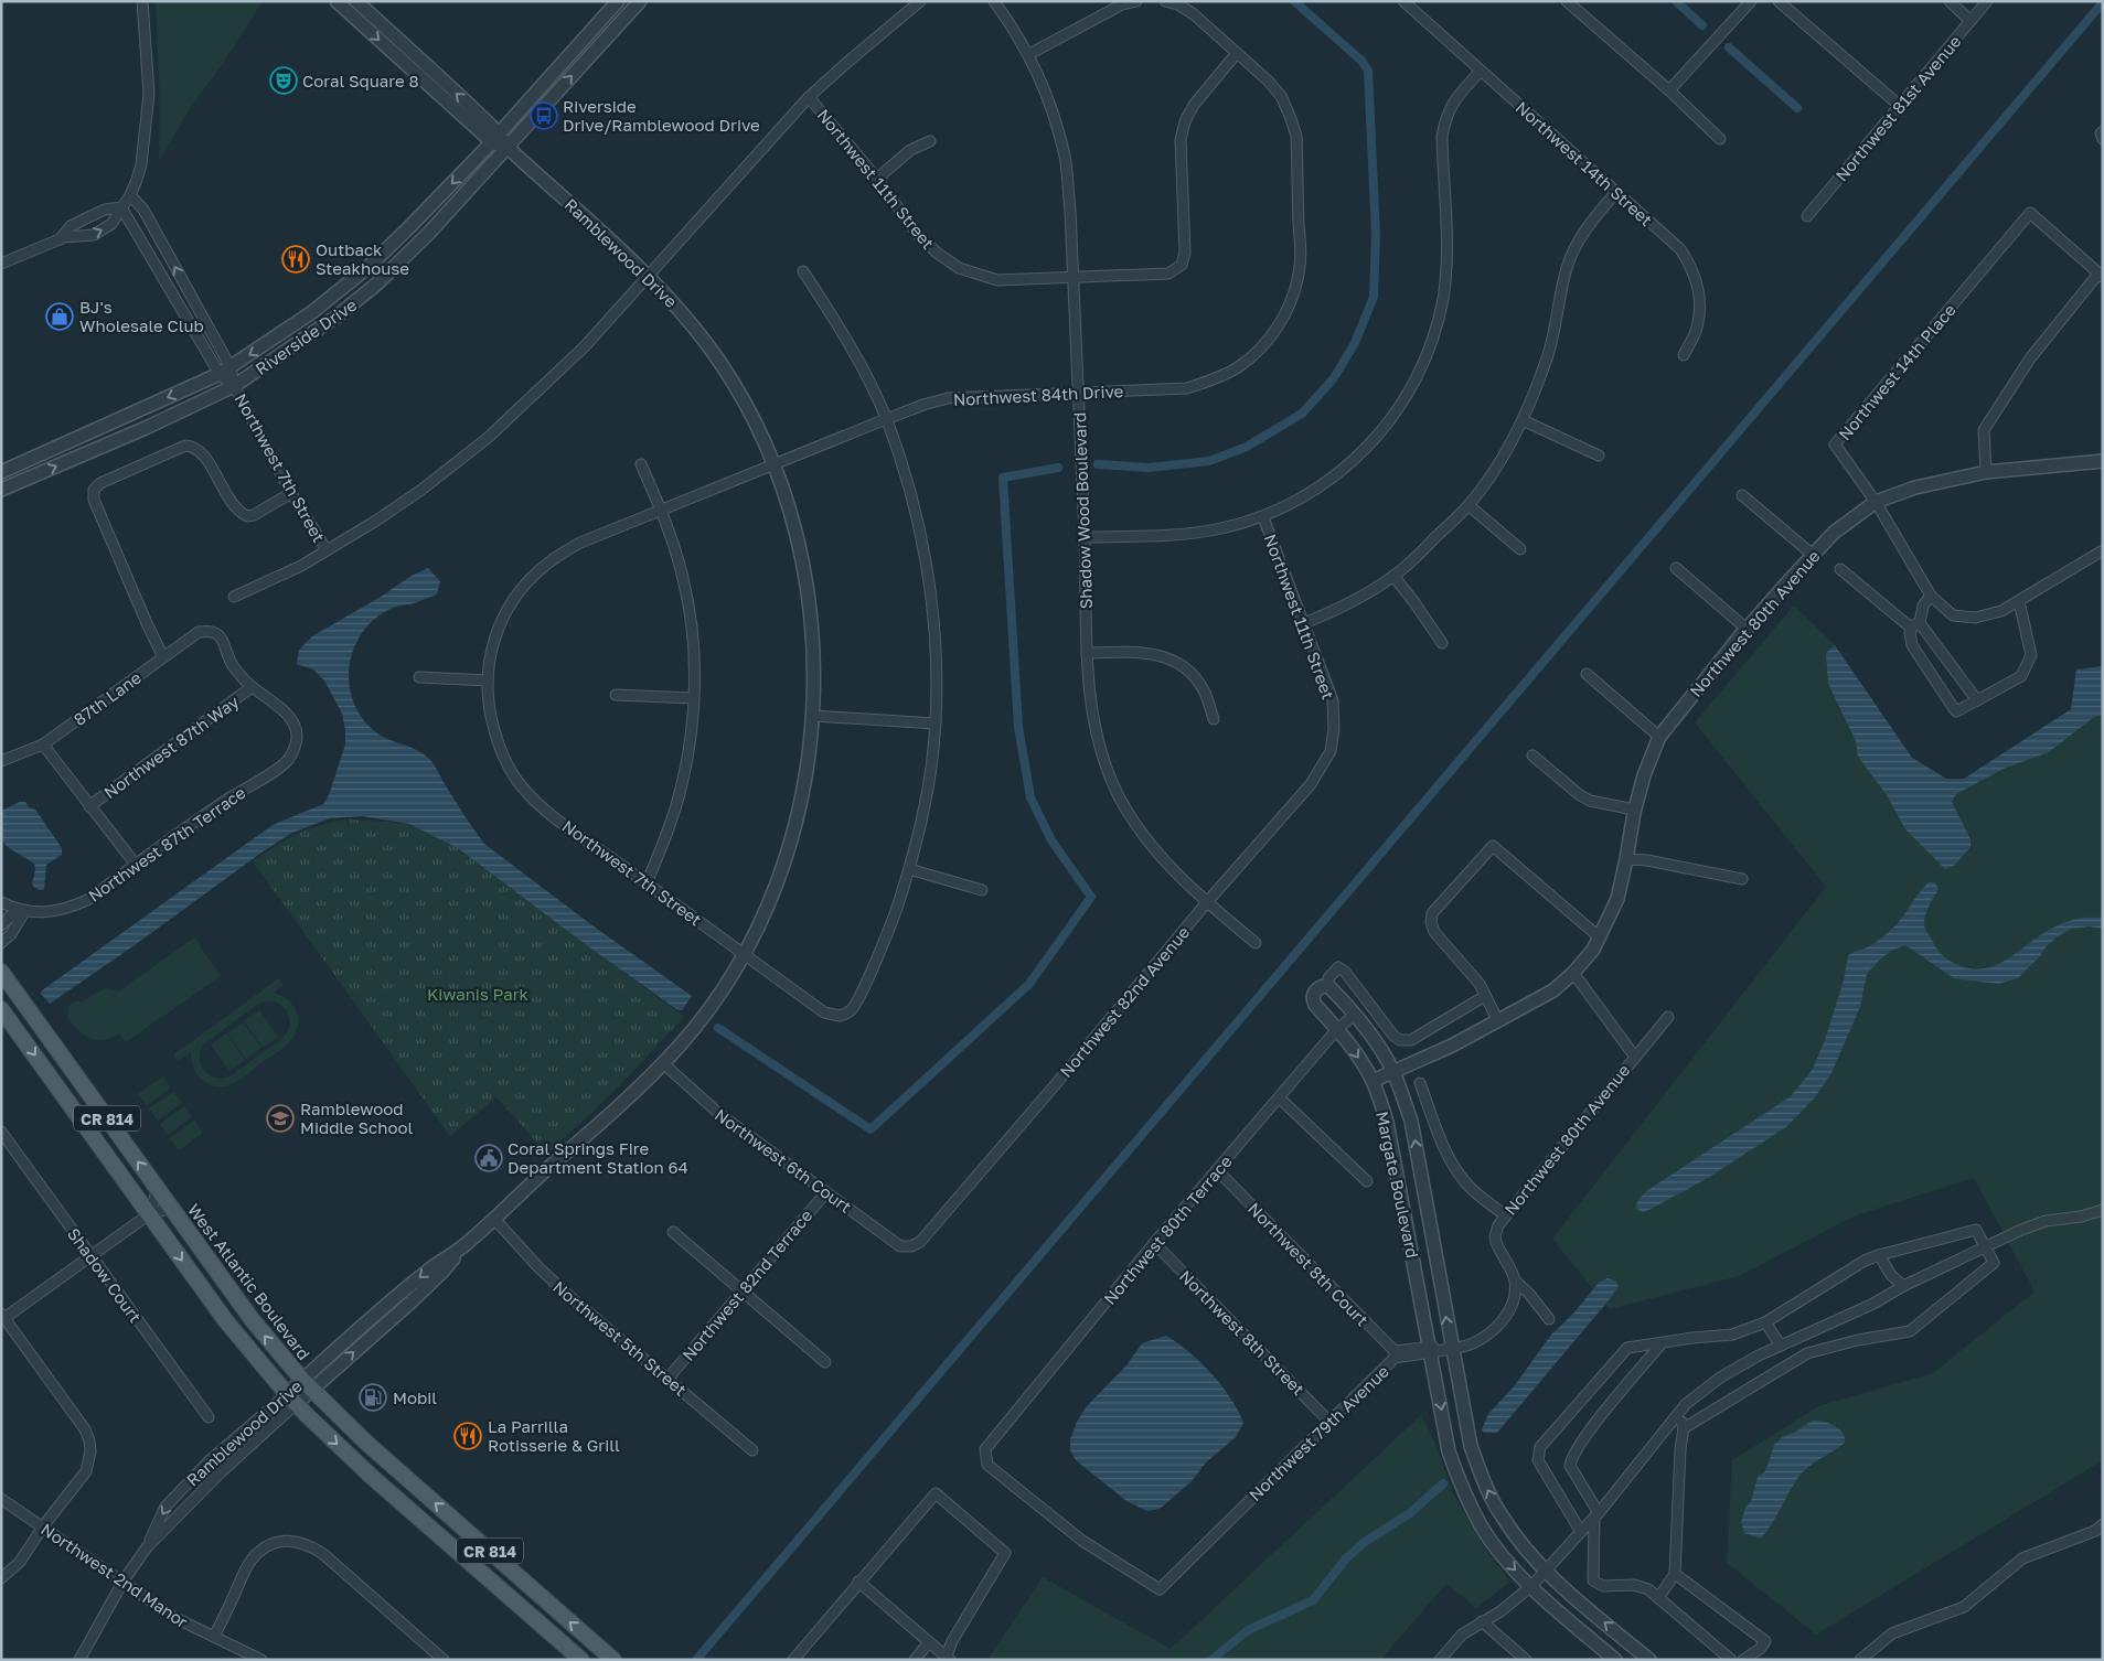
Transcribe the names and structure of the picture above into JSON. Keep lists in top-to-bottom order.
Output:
{
  "streets": {
    "main road": ["CR 814", "West Atlantic Boulevard"],
    "street": [
      "Northwest 81st Avenue",
      "Northwest 14th Street",
      "Northwest 11th Street",
      "Ramblewood Drive",
      "Riverside Drive",
      "Northwest 14th Place",
      "Northwest 84th Drive",
      "Northwest 7th Street",
      "Shadow Wood Boulevard",
      "Northwest 80th Avenue",
      "87th Lane",
      "Northwest 87th Way",
      "Northwest 87th Terrace",
      "Northwest 82nd Avenue",
      "Northwest 6th Court",
      "Margate Boulevard",
      "Northwest 80th Terrace",
      "Northwest 8th Court",
      "Shadow Court",
      "Northwest 82nd Terrace",
      "Northwest 8th Street",
      "Northwest 5th Street",
      "Northwest 79th Avenue",
      "Northwest 2nd Manor"
    ]
  },
  "crossings": [
    ["Northwest 11th Street", "Northwest 84th Drive"],
    ["Northwest 11th Street", "Shadow Wood Boulevard"],
    ["Northwest 11th Street", "Northwest 82nd Avenue"],
    ["Ramblewood Drive", "Riverside Drive"],
    ["Ramblewood Drive", "Northwest 84th Drive"],
    ["Ramblewood Drive", "Northwest 7th Street"],
    ["Ramblewood Drive", "CR 814"],
    ["Ramblewood Drive", "Northwest 6th Court"],
    ["Ramblewood Drive", "West Atlantic Boulevard"],
    ["Ramblewood Drive", "Northwest 5th Street"],
    ["Ramblewood Drive", "Northwest 2nd Manor"],
    ["Riverside Drive", "Northwest 7th Street"],
    ["Northwest 14th Place", "Northwest 80th Avenue"],
    ["Northwest 84th Drive", "Northwest 7th Street"],
    ["Northwest 84th Drive", "Shadow Wood Boulevard"],
    ["Shadow Wood Boulevard", "Northwest 82nd Avenue"],
    ["Northwest 80th Avenue", "Margate Boulevard"],
    ["87th Lane", "Northwest 87th Way"],
    ["87th Lane", "Northwest 87th Terrace"],
    ["Northwest 87th Way", "Northwest 87th Terrace"],
    ["Northwest 82nd Avenue", "Northwest 6th Court"],
    ["Northwest 6th Court", "Northwest 82nd Terrace"],
    ["Margate Boulevard", "Northwest 80th Terrace"],
    ["Margate Boulevard", "Northwest 79th Avenue"],
    ["Northwest 80th Terrace", "Northwest 8th Court"],
    ["Northwest 80th Terrace", "Northwest 8th Street"],
    ["Northwest 80th Terrace", "Northwest 79th Avenue"],
    ["Northwest 8th Court", "Northwest 79th Avenue"],
    ["Northwest 82nd Terrace", "Northwest 5th Street"],
    ["Northwest 8th Street", "Northwest 79th Avenue"]
  ],
  "parks": ["Kiwanis Park"],
  "places": {
    "theatre": ["Coral Square 8"],
    "bus stop": ["Riverside Drive/Ramblewood Drive"],
    "restaurant": ["Outback Steakhouse", "La Parrilla Rotisserie & Grill"],
    "shop": ["BJ's Wholesale Club"],
    "school or university": ["Ramblewood Middle School"],
    "public building": ["Coral Springs Fire Department Station 64"],
    "fuel station": ["Mobil"]
  }
}
